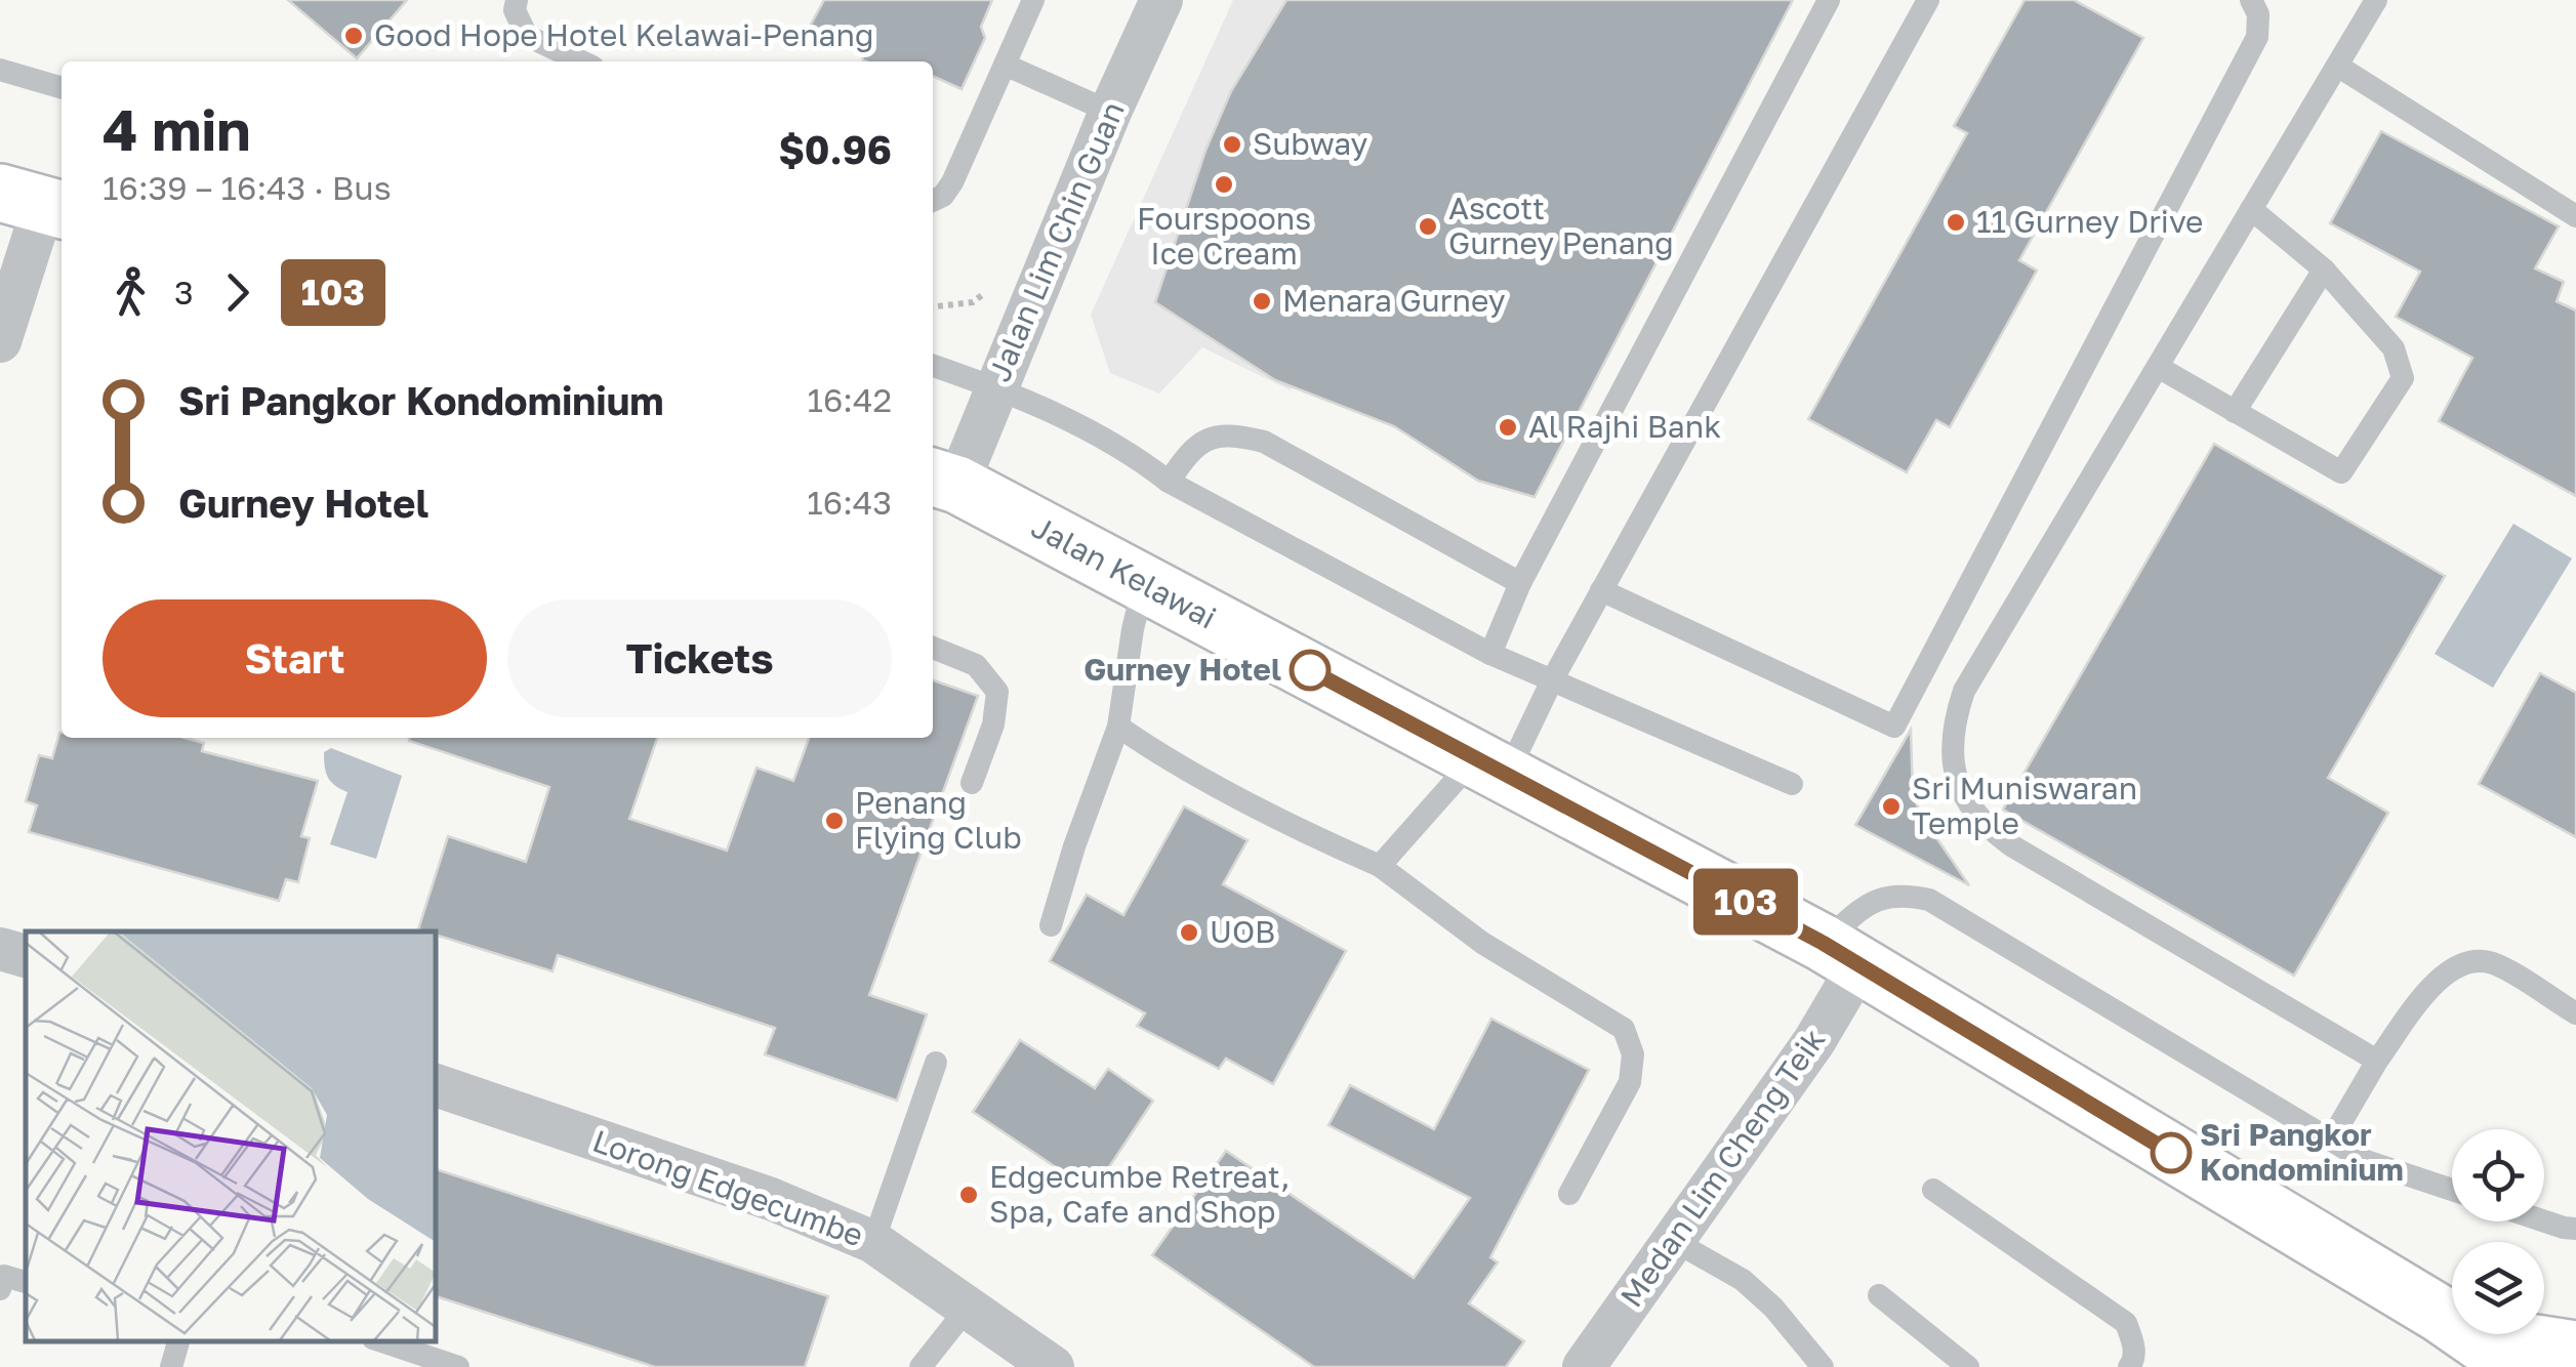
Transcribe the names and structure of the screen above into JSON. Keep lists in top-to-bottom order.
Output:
{
  "streets": {
    "main road": ["Jalan Kelawai"],
    "street": ["Jalan Lim Chin Guan", "Medan Lim Cheng Teik", "Lorong Edgecumbe"]
  },
  "crossings": [
    ["Jalan Lim Chin Guan", "Jalan Kelawai"],
    ["Jalan Kelawai", "Medan Lim Cheng Teik"]
  ],
  "places": [
    "Good Hope Hotel Kelawai-Penang",
    "Subway",
    "Fourspoons Ice Cream",
    "11 Gurney Drive",
    "Ascott Gurney Penang",
    "Menara Gurney",
    "Al Rajhi Bank",
    "Gurney Hotel",
    "Sri Muniswaran Temple",
    "Penang Flying Club",
    "UOB",
    "Sri Pangkor Kondominium",
    "Edgecumbe Retreat, Spa, Cafe and Shop"
  ],
  "lines": ["bus line 103"],
  "page": {
    "on_map": "103",
    "heading": ["4 min", "16:39 – 16:43 · Bus", "$0.96"],
    "legs": ["3", "103"],
    "list": [
      {
        "name": "Sri Pangkor Kondominium",
        "value": "16:42"
      },
      {
        "name": "Gurney Hotel",
        "value": "16:43"
      }
    ],
    "buttons": ["Start", "Tickets"]
  }
}
